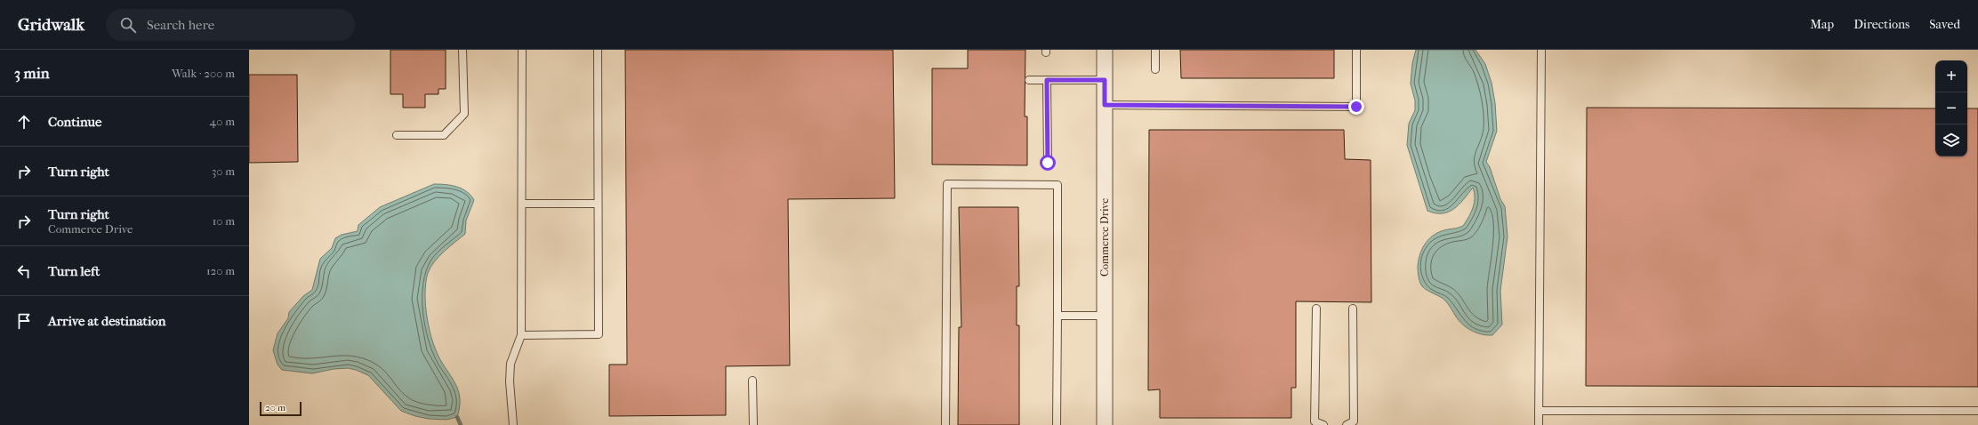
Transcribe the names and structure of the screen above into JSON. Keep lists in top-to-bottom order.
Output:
{
  "streets": {
    "street": ["Commerce Drive"]
  },
  "scale_bar": "20 m",
  "page": {
    "header": "Gridwalk",
    "search": "Search here",
    "nav": ["Map", "Directions", "Saved"],
    "heading": ["3 min", "Walk · 200 m"],
    "map_buttons": ["+", "−"],
    "list": [
      ["Continue", "40 m"],
      ["Turn right", "30 m"],
      ["Turn right", "Commerce Drive", "10 m"],
      ["Turn left", "120 m"],
      "Arrive at destination"
    ],
    "scale": "20 m"
  }
}
